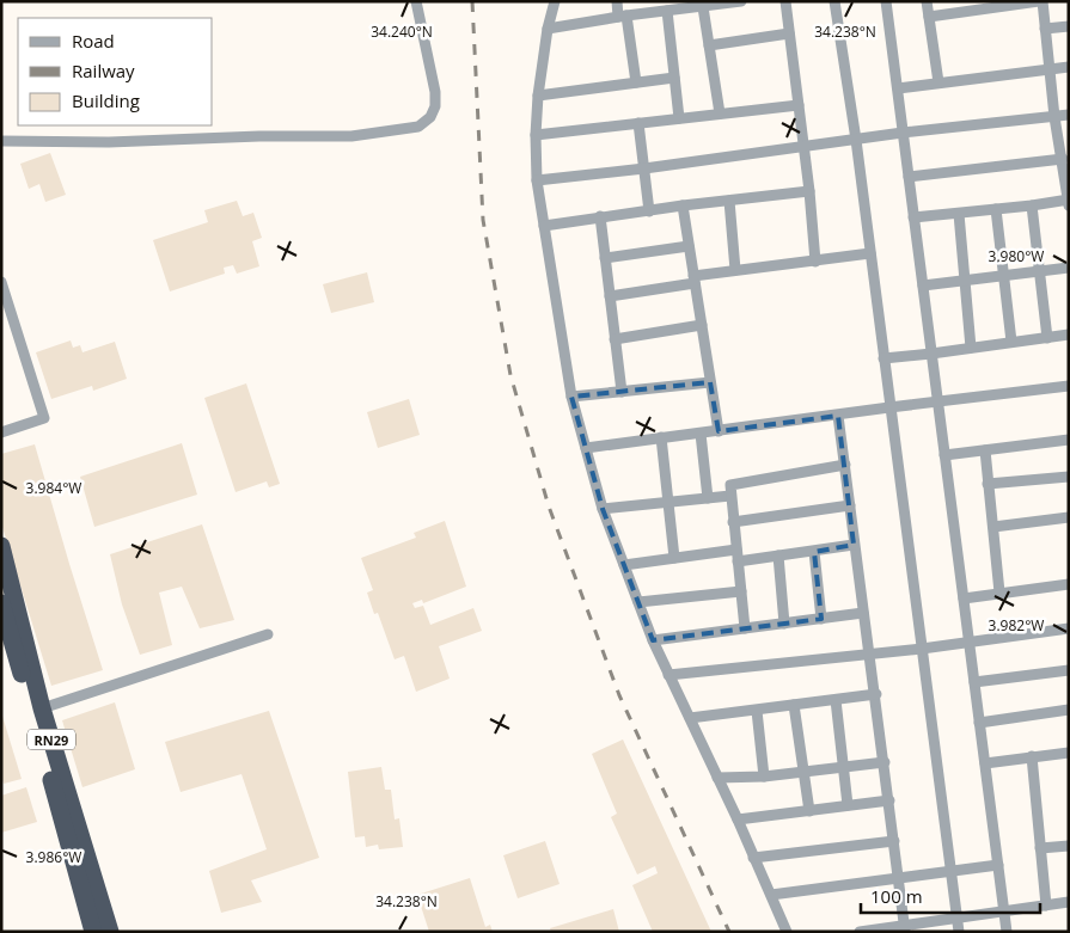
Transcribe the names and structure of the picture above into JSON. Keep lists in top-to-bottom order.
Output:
{
  "streets": {
    "highway": ["RN29"]
  },
  "legend": ["Road", "Railway", "Building"],
  "scale_bar": "100 m",
  "coordinates": [
    "34.240°N",
    "34.238°N",
    "3.980°W",
    "3.984°W",
    "3.982°W",
    "3.986°W"
  ]
}
